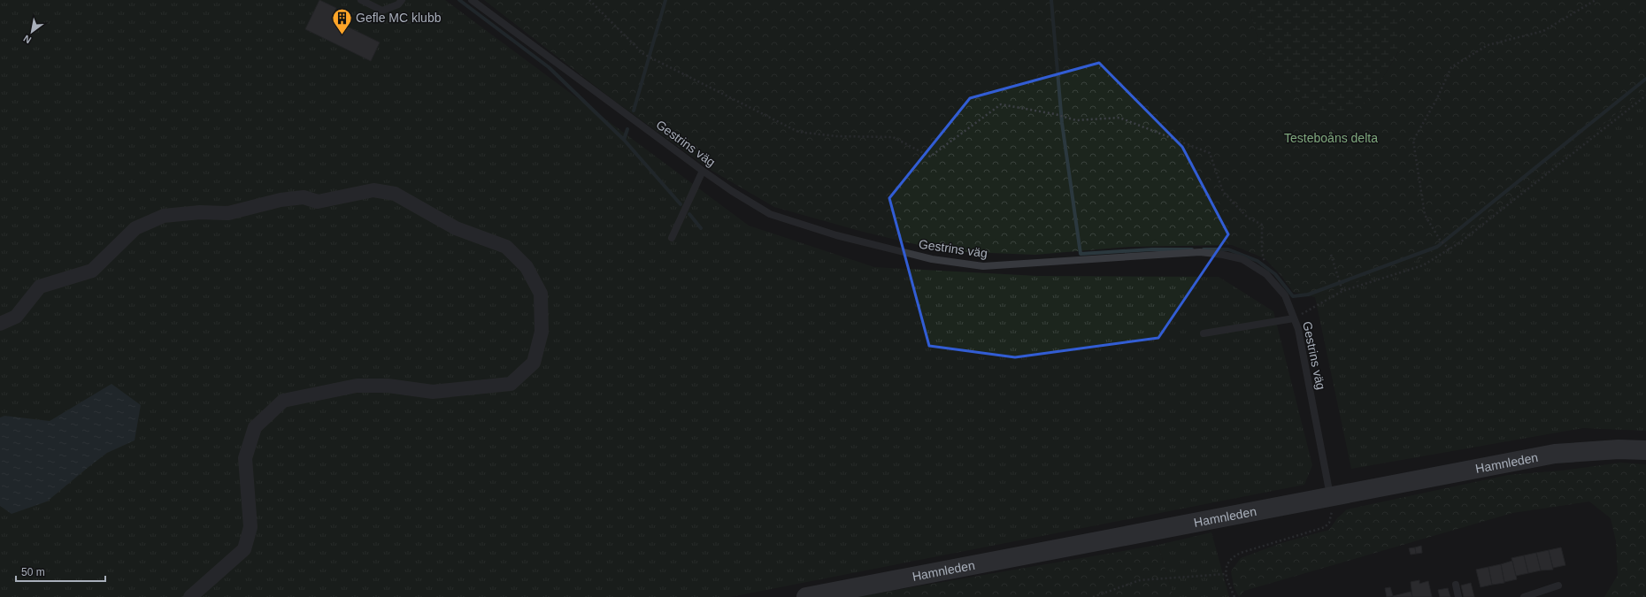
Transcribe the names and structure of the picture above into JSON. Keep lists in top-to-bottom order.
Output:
{
  "streets": {
    "main road": ["Hamnleden"],
    "lane": ["Gestrins väg"]
  },
  "crossings": [
    ["Gestrins väg", "Hamnleden"]
  ],
  "parks": ["Testeboåns delta"],
  "places": {
    "building": ["Gefle MC klubb"]
  },
  "scale_bar": "50 m",
  "north": "bottom left"
}
